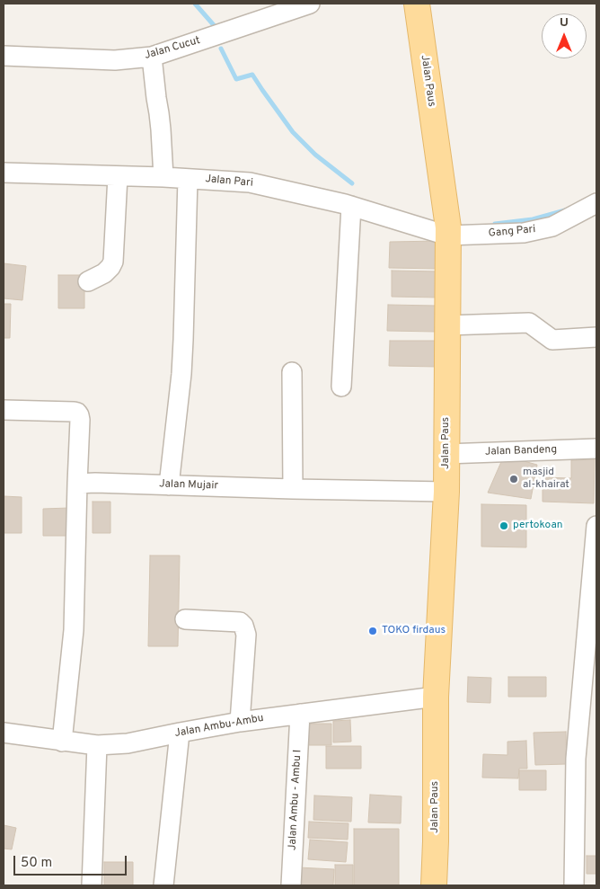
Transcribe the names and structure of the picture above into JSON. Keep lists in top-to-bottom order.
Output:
{
  "streets": {
    "main road": ["Jalan Paus"],
    "street": [
      "Jalan Cucut",
      "Jalan Pari",
      "Gang Pari",
      "Jalan Bandeng",
      "Jalan Mujair",
      "Jalan Ambu-Ambu",
      "Jalan Ambu - Ambu I"
    ]
  },
  "crossings": [
    ["Jalan Paus", "Jalan Pari"],
    ["Jalan Paus", "Gang Pari"],
    ["Jalan Paus", "Jalan Bandeng"],
    ["Jalan Paus", "Jalan Mujair"],
    ["Jalan Paus", "Jalan Ambu-Ambu"],
    ["Jalan Pari", "Gang Pari"],
    ["Jalan Ambu-Ambu", "Jalan Ambu - Ambu I"]
  ],
  "places": ["masjid al-khairat", "pertokoan", "TOKO firdaus"],
  "scale_bar": "50 m",
  "north": "top"
}
